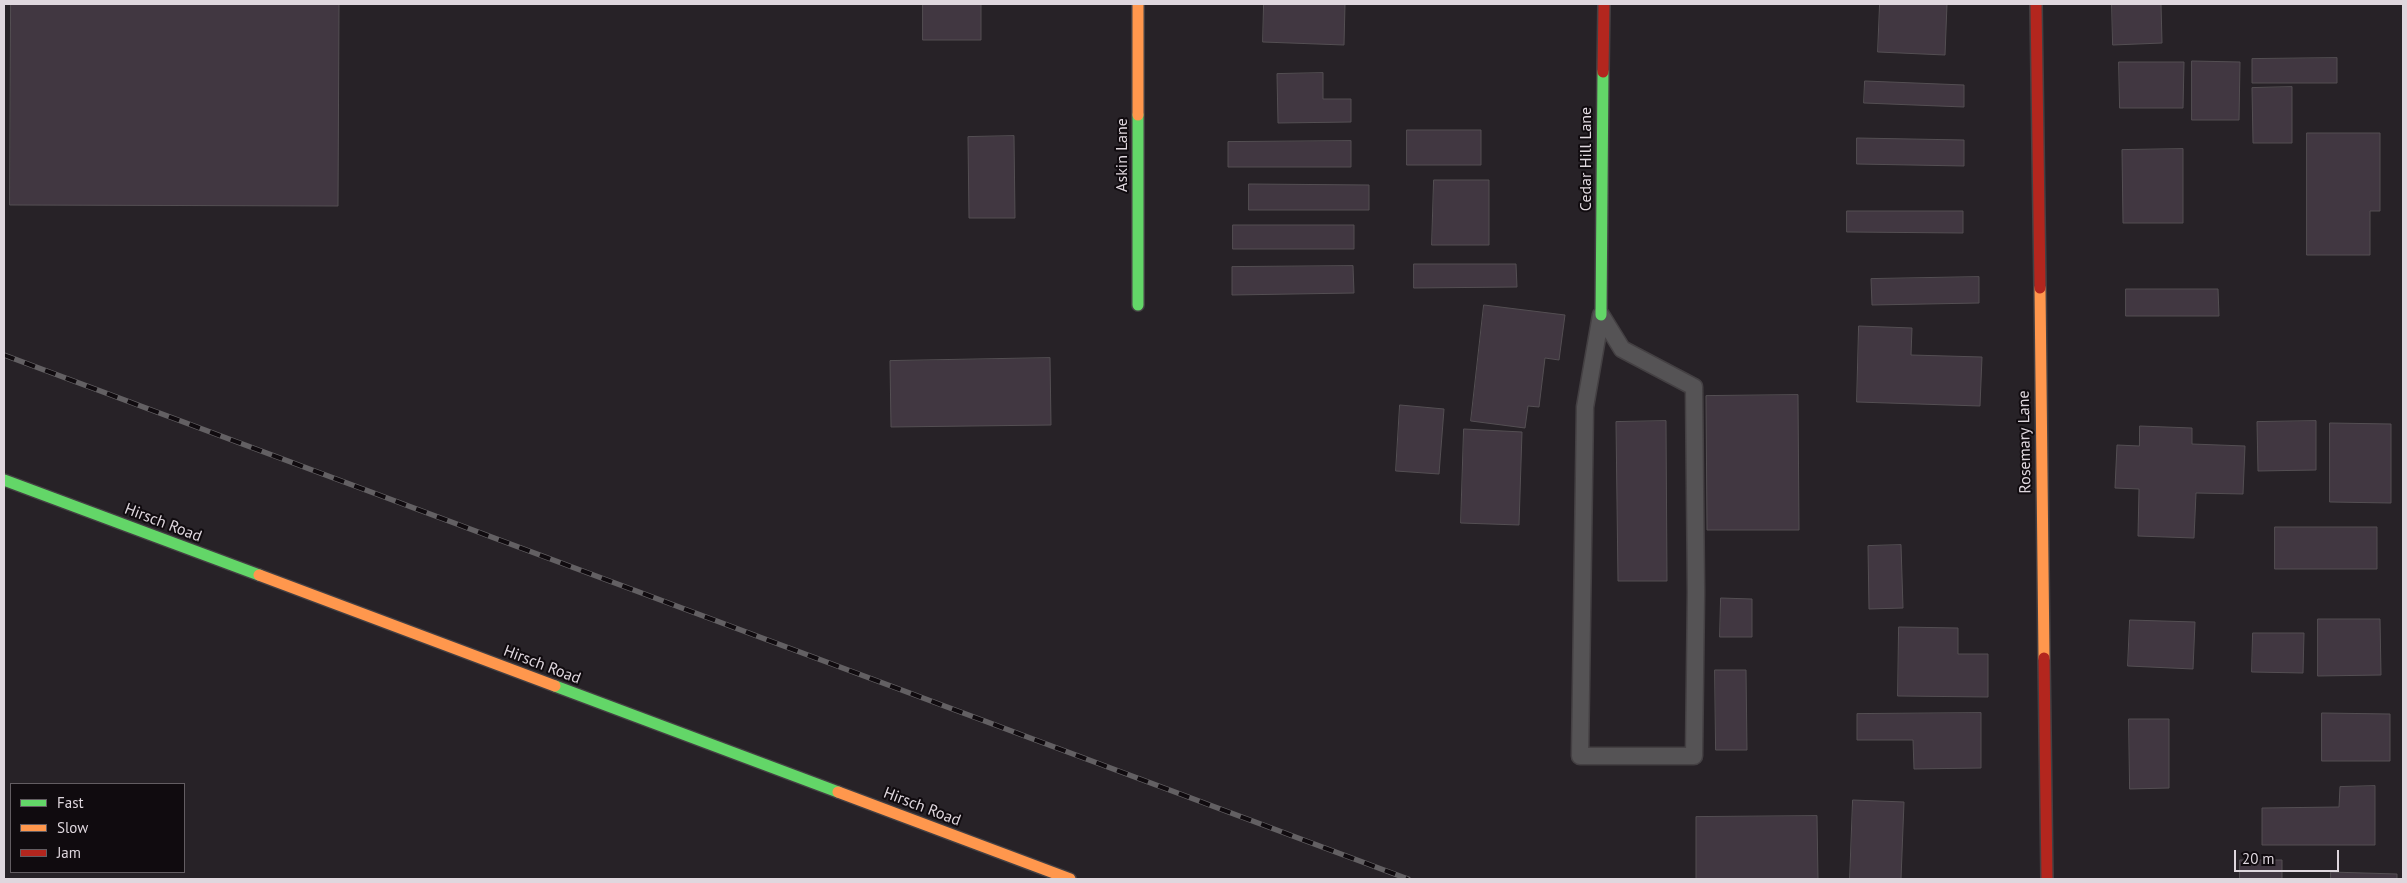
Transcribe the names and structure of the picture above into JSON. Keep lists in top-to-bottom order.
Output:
{
  "streets": {
    "street": [
      "Askin Lane",
      "Cedar Hill Lane",
      "Rosemary Lane",
      "Hirsch Road"
    ]
  },
  "legend": ["Fast", "Slow", "Jam"],
  "scale_bar": "20 m"
}
